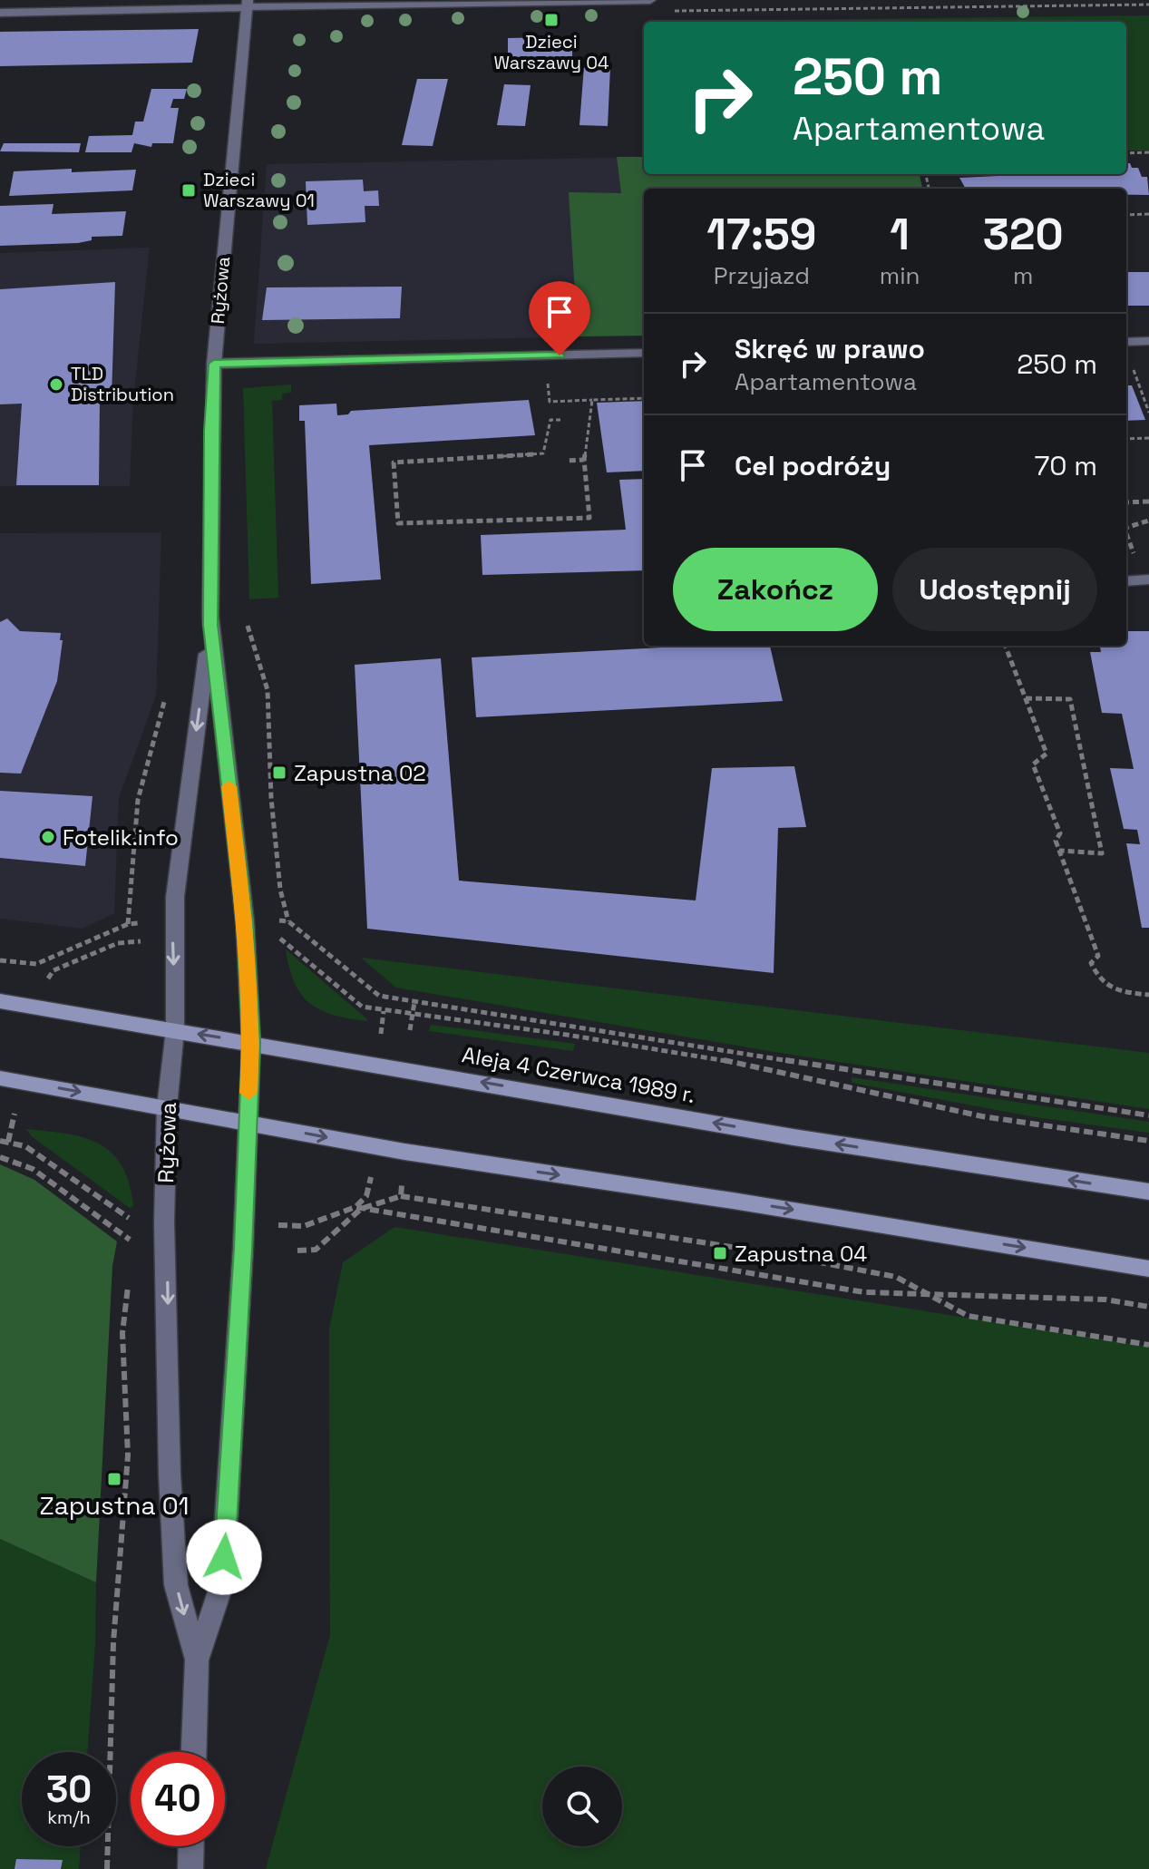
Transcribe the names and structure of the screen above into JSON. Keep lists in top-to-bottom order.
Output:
{
  "streets": {
    "main road": ["Aleja 4 Czerwca 1989 r."],
    "street": ["Ryżowa"]
  },
  "crossings": [
    ["Ryżowa", "Aleja 4 Czerwca 1989 r."]
  ],
  "places": {
    "transit": [
      "Dzieci Warszawy 04",
      "Dzieci Warszawy 01",
      "Zapustna 02",
      "Zapustna 04",
      "Zapustna 01"
    ],
    "other": ["TLD Distribution", "Fotelik.info"]
  },
  "page": {
    "turn": ["250 m", "Apartamentowa"],
    "eta": [
      "17:59",
      "Przyjazd",
      "1",
      "min",
      "320",
      "m"
    ],
    "list": [
      {
        "name": "Skręć w prawo",
        "note": "Apartamentowa",
        "value": "250 m"
      },
      {
        "name": "Cel podróży",
        "value": "70 m"
      }
    ],
    "buttons": ["Zakończ", "Udostępnij"],
    "speed": "30 km/h",
    "limit": "40"
  }
}
